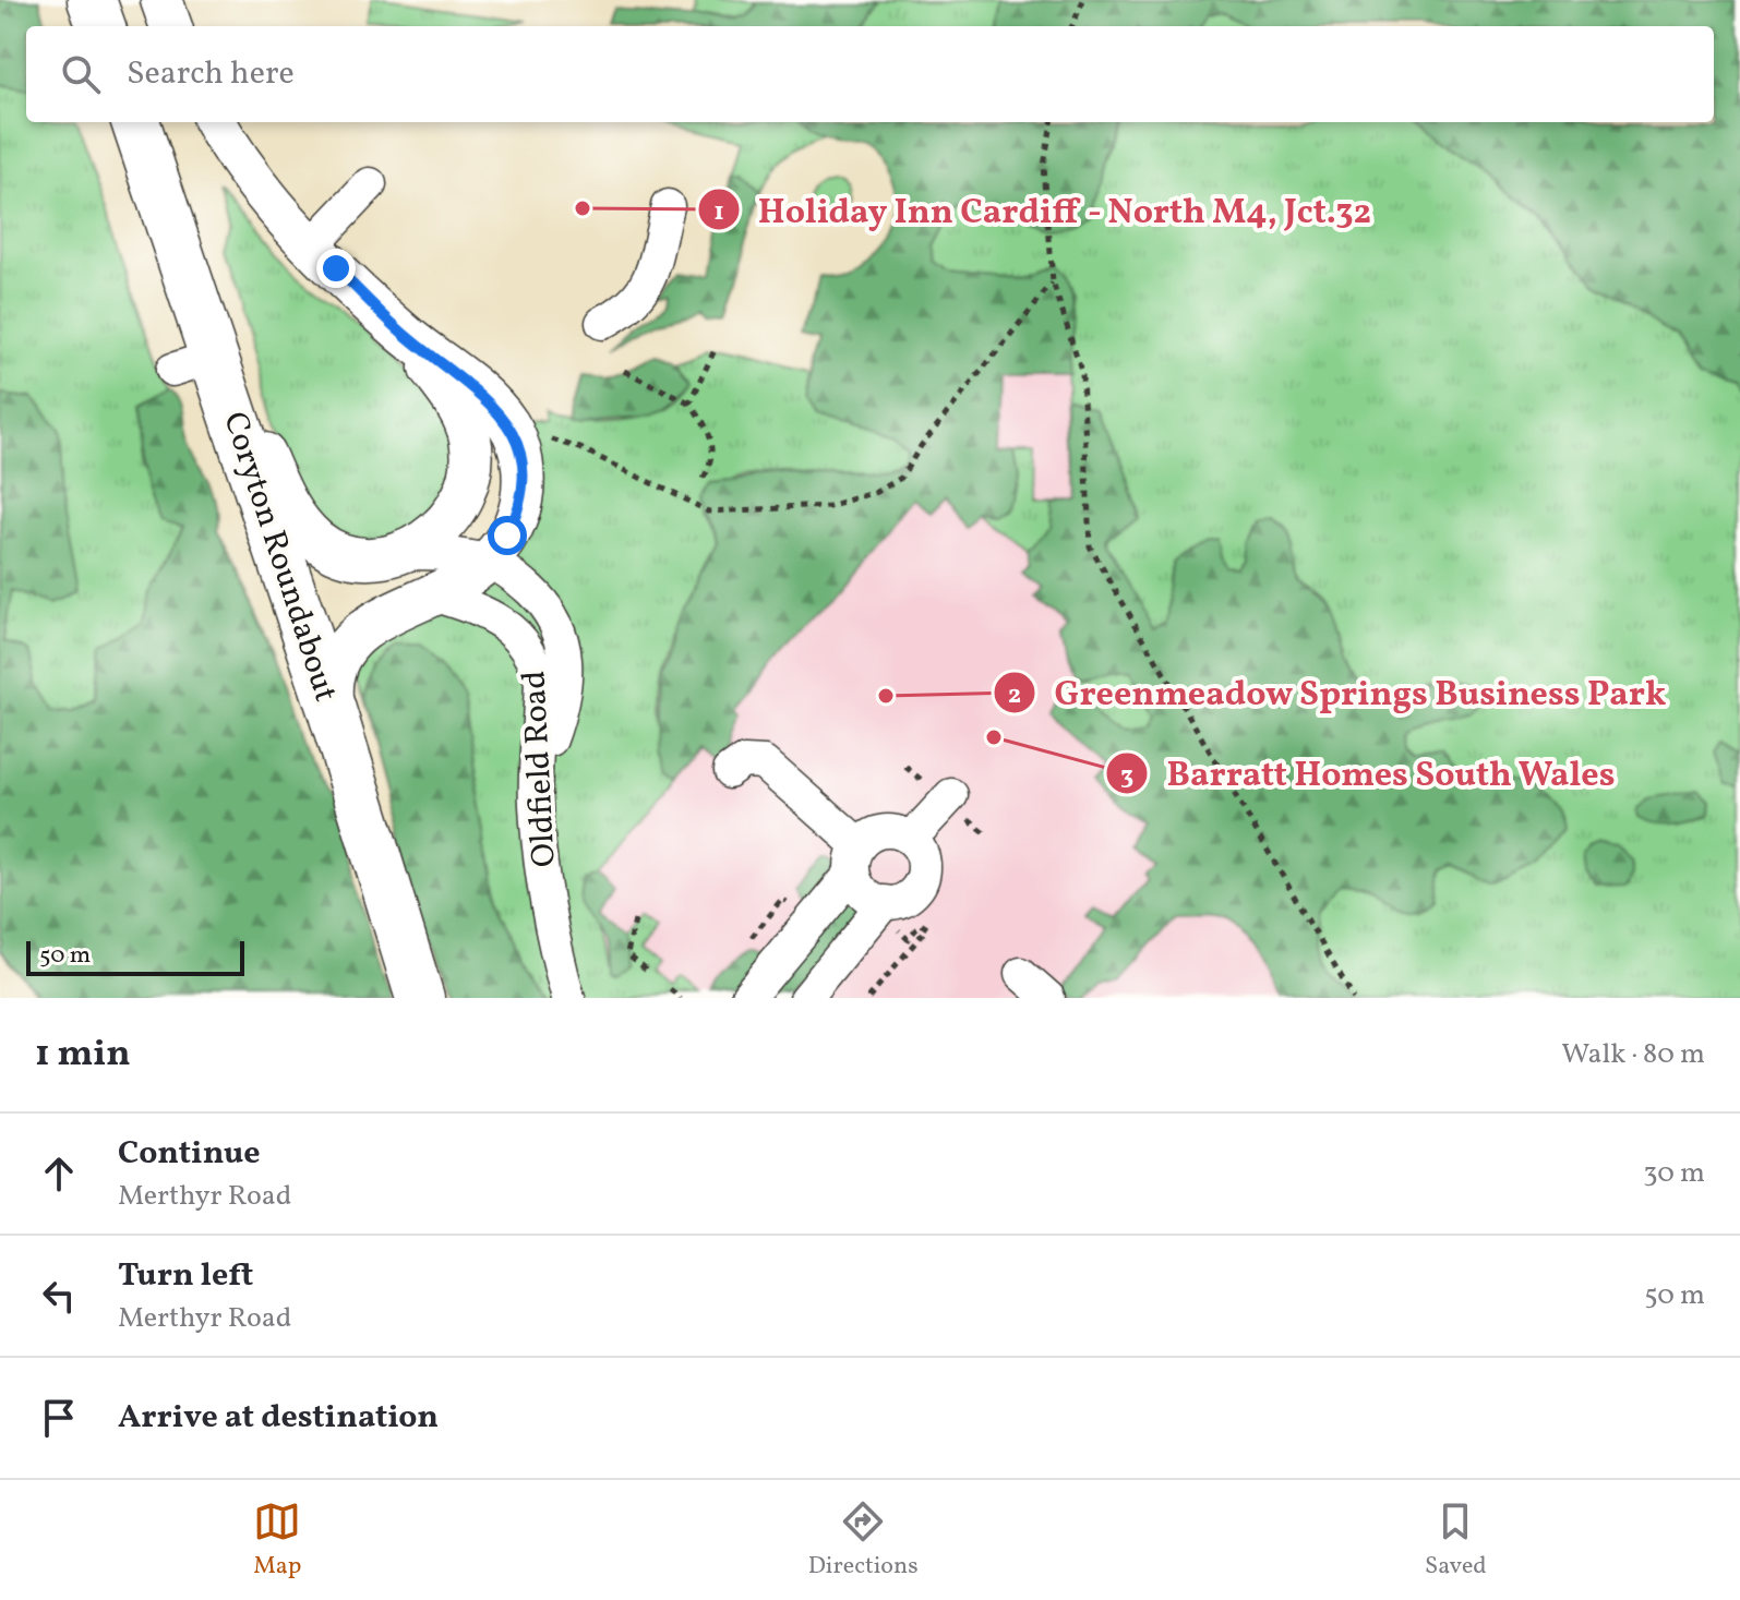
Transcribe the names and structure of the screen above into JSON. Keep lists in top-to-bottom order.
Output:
{
  "streets": {
    "highway": ["Coryton Roundabout"],
    "street": ["Oldfield Road"]
  },
  "places": ["Holiday Inn Cardiff - North M4, Jct.32", "Greenmeadow Springs Business Park", "Barratt Homes South Wales"],
  "scale_bar": "50 m",
  "page": {
    "search": "Search here",
    "scale": "50 m",
    "heading": ["1 min", "Walk · 80 m"],
    "list": [
      ["Continue", "Merthyr Road", "30 m"],
      ["Turn left", "Merthyr Road", "50 m"],
      "Arrive at destination"
    ],
    "nav": ["Map", "Directions", "Saved"]
  }
}
